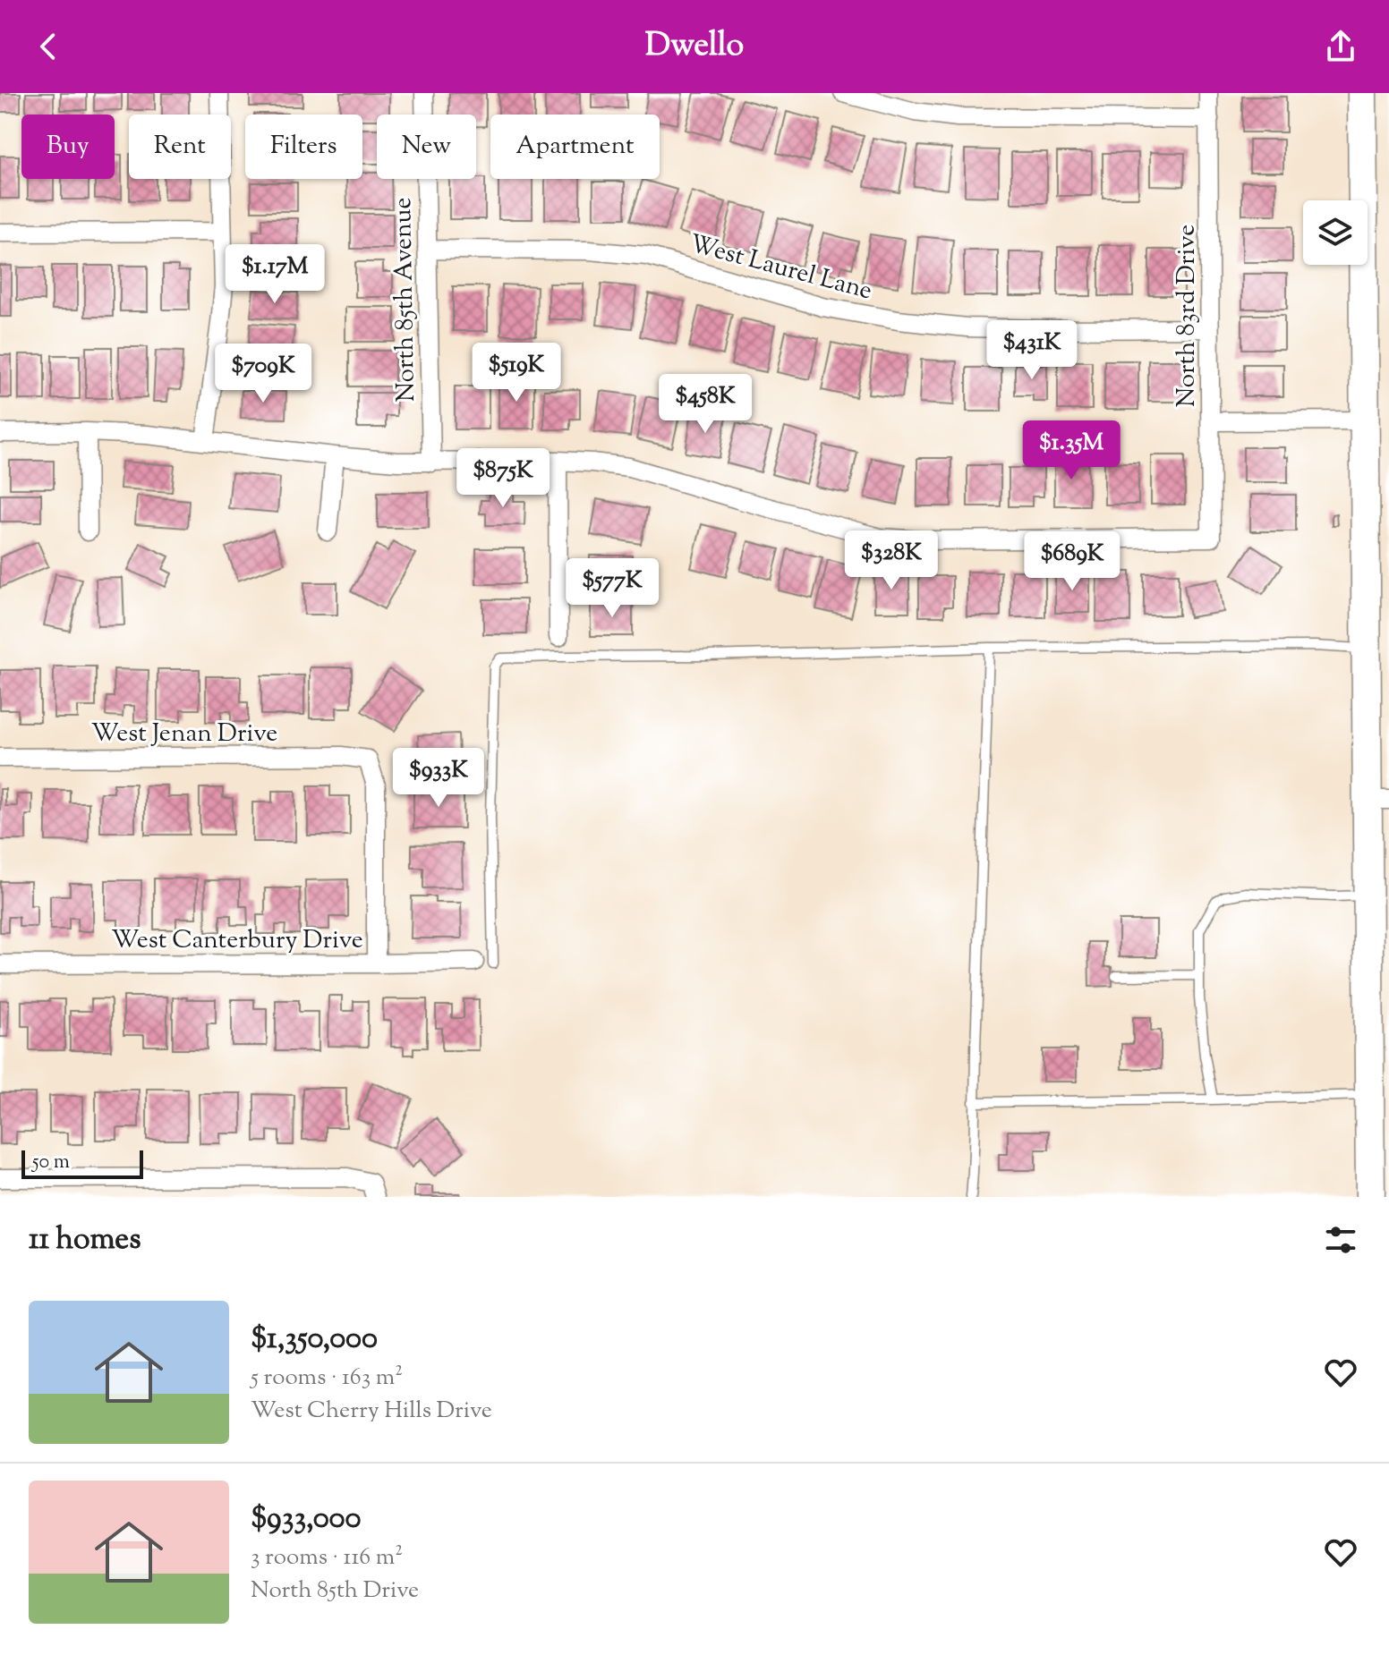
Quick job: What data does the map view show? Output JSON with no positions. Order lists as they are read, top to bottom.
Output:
{
  "streets": {
    "street": [
      "West Laurel Lane",
      "North 85th Avenue",
      "North 83rd Drive",
      "West Jenan Drive",
      "West Canterbury Drive"
    ]
  },
  "crossings": [
    ["West Laurel Lane", "North 85th Avenue"],
    ["West Laurel Lane", "North 83rd Drive"],
    ["West Jenan Drive", "West Canterbury Drive"]
  ],
  "scale_bar": "50 m",
  "page": {
    "header": "Dwello",
    "chip": [
      "Buy",
      "Rent",
      "Filters",
      "New",
      "Apartment"
    ],
    "price": [
      "$1.17M",
      "$431K",
      "$519K",
      "$709K",
      "$458K",
      "$1.35M",
      "$875K",
      "$328K",
      "$689K",
      "$577K",
      "$933K"
    ],
    "scale": "50 m",
    "heading": "11 homes",
    "list": [
      {
        "name": "$1,350,000",
        "note": "5 rooms · 163 m² · West Cherry Hills Drive"
      },
      {
        "name": "$933,000",
        "note": "3 rooms · 116 m² · North 85th Drive"
      }
    ]
  }
}
